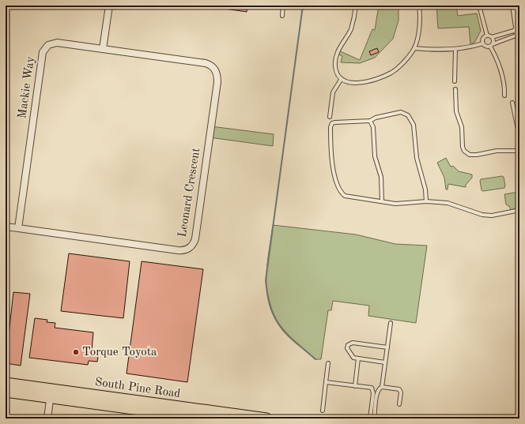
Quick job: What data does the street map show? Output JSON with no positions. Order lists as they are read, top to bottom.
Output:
{
  "streets": {
    "highway": ["South Pine Road"],
    "street": ["Mackie Way", "Leonard Crescent"]
  },
  "crossings": [
    ["Mackie Way", "Leonard Crescent"]
  ],
  "places": ["Torque Toyota"]
}
